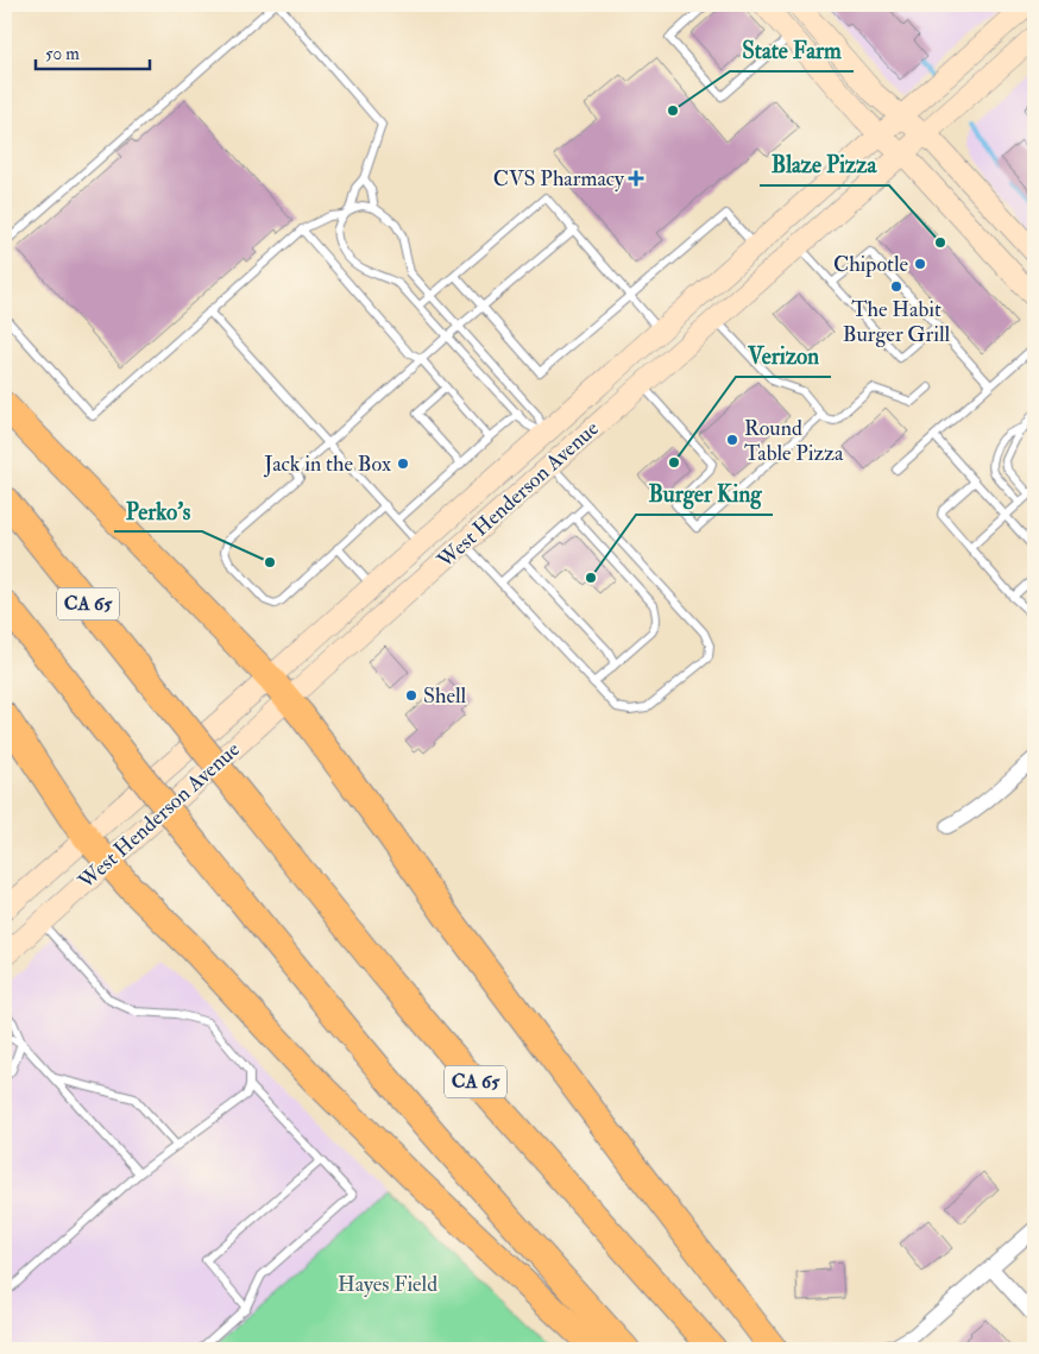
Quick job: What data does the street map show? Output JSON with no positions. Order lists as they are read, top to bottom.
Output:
{
  "streets": {
    "highway": ["CA 65"],
    "main road": ["West Henderson Avenue"]
  },
  "parks": ["Hayes Field"],
  "places": {
    "other": [
      "State Farm",
      "Blaze Pizza",
      "Chipotle",
      "The Habit Burger Grill",
      "Round Table Pizza",
      "Verizon",
      "Jack in the Box",
      "Perko's",
      "Burger King",
      "Shell"
    ],
    "health": ["CVS Pharmacy"]
  },
  "scale_bar": "50 m"
}
